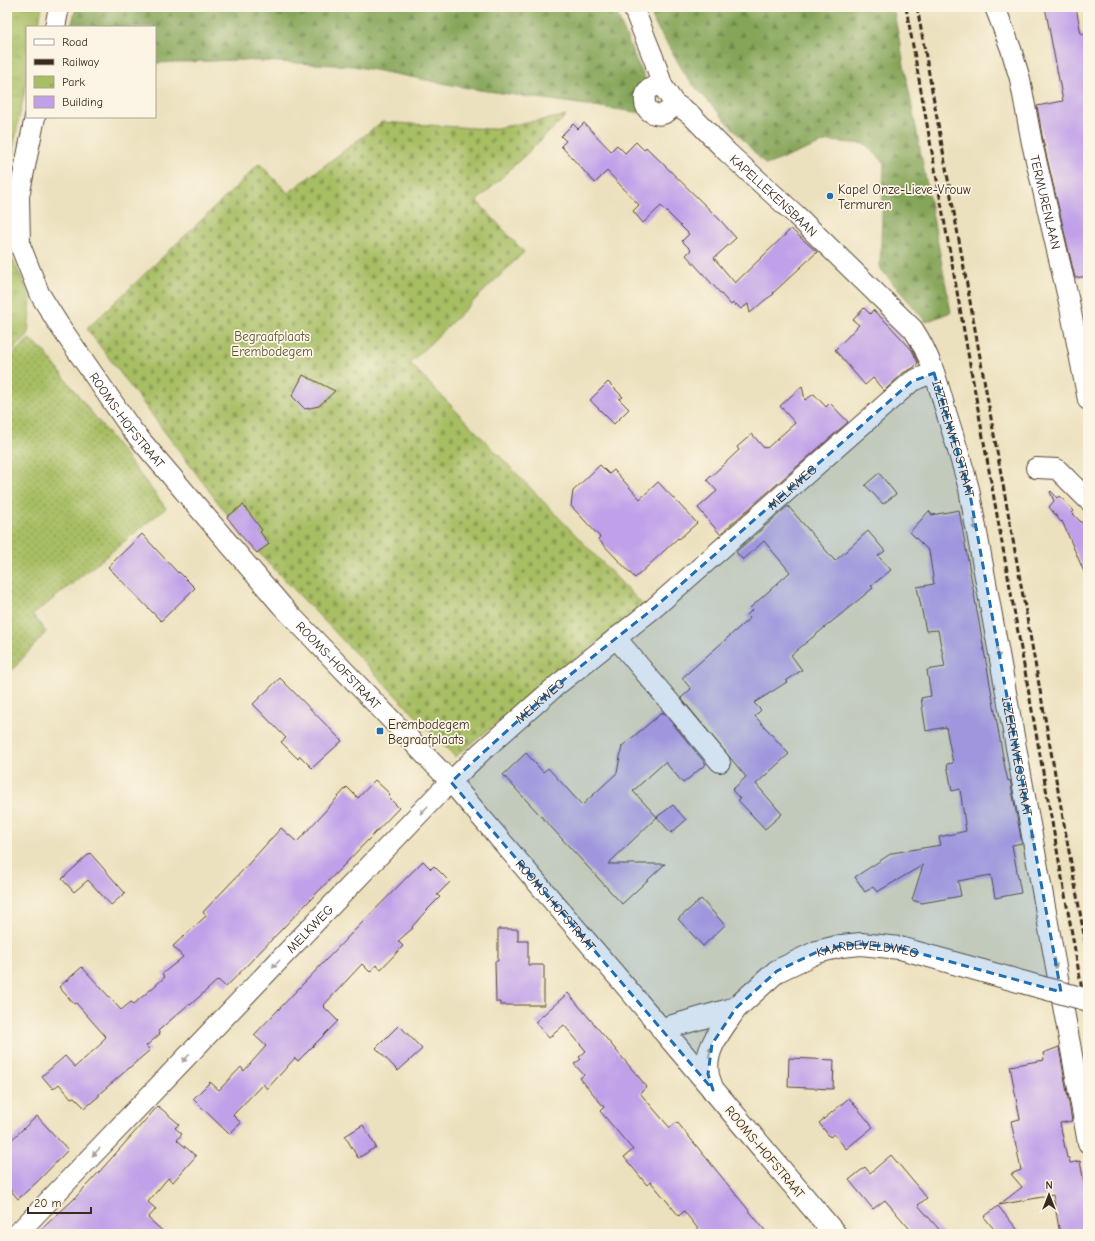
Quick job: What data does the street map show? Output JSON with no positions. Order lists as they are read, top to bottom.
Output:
{
  "streets": {
    "street": [
      "KAPELLEKENSBAAN",
      "TERMURENLAAN",
      "ROOMS-HOFSTRAAT",
      "IJZERENWEGSTRAAT",
      "MELKWEG",
      "KAARDEVELDWEG"
    ]
  },
  "crossings": [
    ["KAPELLEKENSBAAN", "IJZERENWEGSTRAAT"],
    ["KAPELLEKENSBAAN", "MELKWEG"],
    ["ROOMS-HOFSTRAAT", "MELKWEG"],
    ["ROOMS-HOFSTRAAT", "KAARDEVELDWEG"],
    ["IJZERENWEGSTRAAT", "MELKWEG"]
  ],
  "one_way": ["IJZERENWEGSTRAAT", "MELKWEG"],
  "parks": ["Begraafplaats Erembodegem"],
  "places": {
    "other": ["Kapel Onze-Lieve-Vrouw Termuren"],
    "transit": ["Erembodegem Begraafplaats"]
  },
  "legend": [
    "Road",
    "Railway",
    "Park",
    "Building"
  ],
  "scale_bar": "20 m",
  "north": "top"
}
